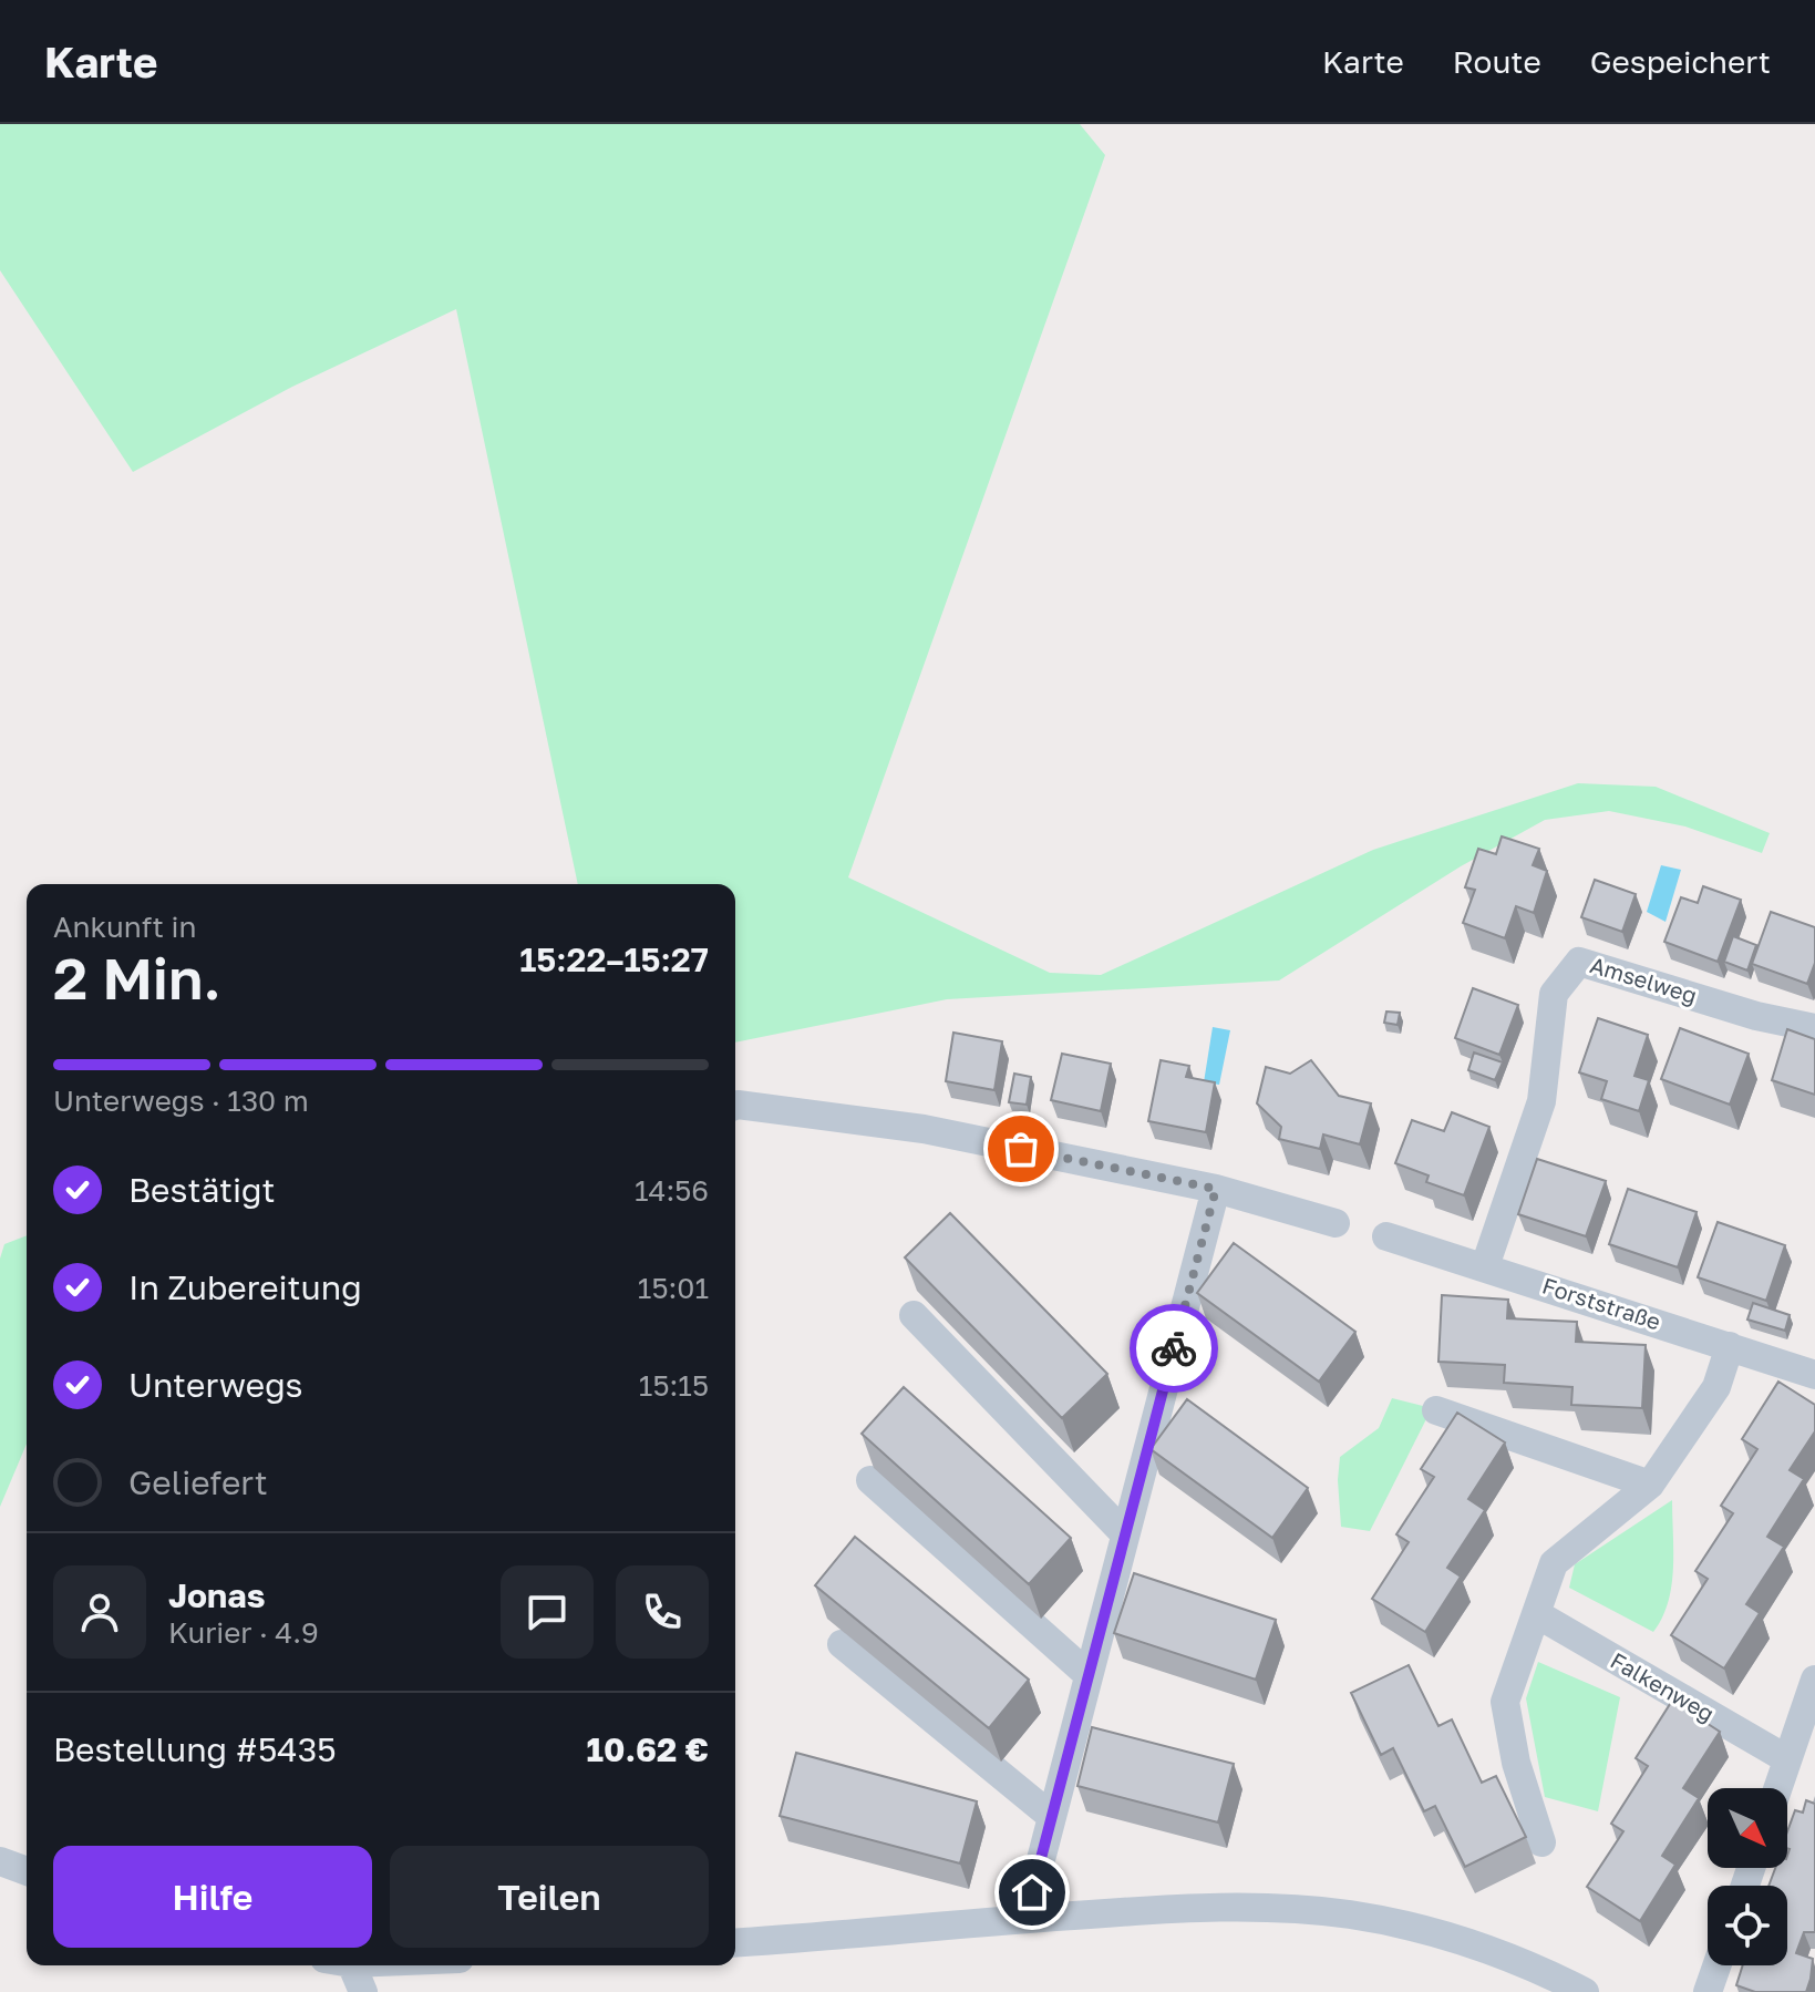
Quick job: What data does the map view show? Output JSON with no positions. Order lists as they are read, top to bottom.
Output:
{
  "streets": {
    "street": ["Amselweg", "Forststraße", "Falkenweg"]
  },
  "crossings": [
    ["Amselweg", "Forststraße"]
  ],
  "north": "bottom right",
  "page": {
    "header": "Karte",
    "nav": ["Karte", "Route", "Gespeichert"],
    "heading": ["2 Min.", "Ankunft in", "15:22–15:27"],
    "panel": [
      "Jonas",
      "Kurier · 4.9",
      "Bestellung #5435",
      "10.62 €"
    ],
    "bar": "Unterwegs · 130 m",
    "list": [
      ["Bestätigt", "14:56"],
      ["In Zubereitung", "15:01"],
      ["Unterwegs", "15:15"],
      "Geliefert"
    ],
    "buttons": ["Hilfe", "Teilen"]
  }
}
